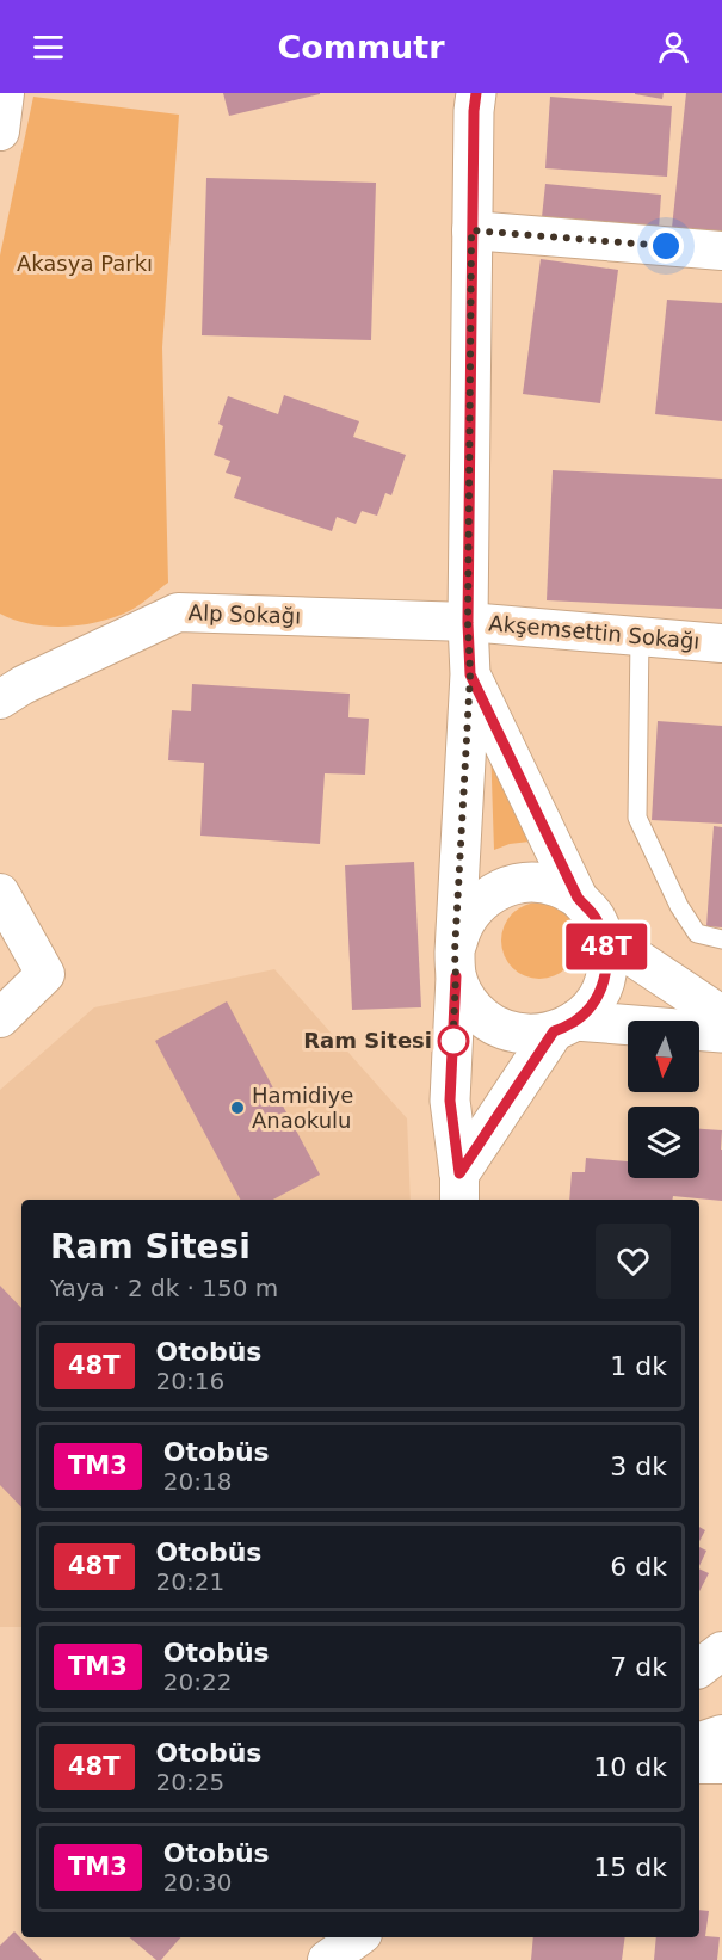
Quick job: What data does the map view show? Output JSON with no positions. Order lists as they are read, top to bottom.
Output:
{
  "streets": {
    "street": ["Alp Sokağı", "Akşemsettin Sokağı"]
  },
  "crossings": [
    ["Alp Sokağı", "Akşemsettin Sokağı"]
  ],
  "parks": ["Akasya Parkı"],
  "places": ["Ram Sitesi", "Hamidiye Anaokulu"],
  "lines": ["bus line 48T"],
  "north": "bottom",
  "page": {
    "header": "Commutr",
    "on_map": "48T",
    "heading": ["Ram Sitesi", "Yaya · 2 dk · 150 m"],
    "list": [
      {
        "mark": "48T",
        "name": "Otobüs",
        "note": "20:16",
        "value": "1 dk"
      },
      {
        "mark": "TM3",
        "name": "Otobüs",
        "note": "20:18",
        "value": "3 dk"
      },
      {
        "mark": "48T",
        "name": "Otobüs",
        "note": "20:21",
        "value": "6 dk"
      },
      {
        "mark": "TM3",
        "name": "Otobüs",
        "note": "20:22",
        "value": "7 dk"
      },
      {
        "mark": "48T",
        "name": "Otobüs",
        "note": "20:25",
        "value": "10 dk"
      },
      {
        "mark": "TM3",
        "name": "Otobüs",
        "note": "20:30",
        "value": "15 dk"
      }
    ]
  }
}
